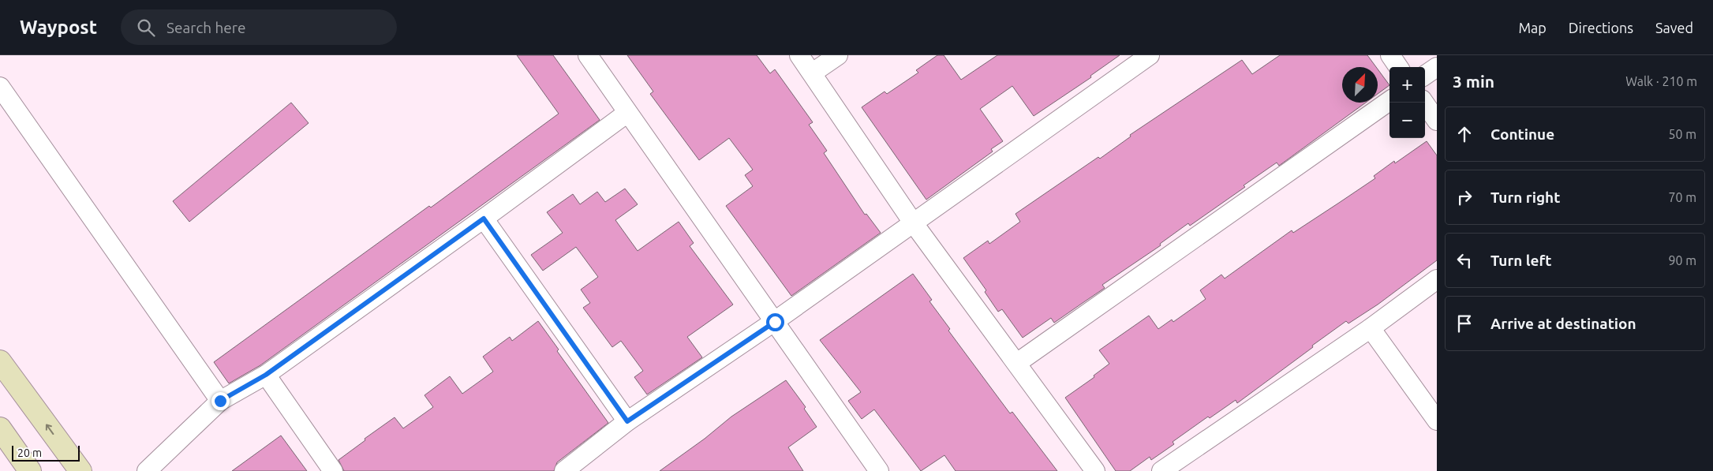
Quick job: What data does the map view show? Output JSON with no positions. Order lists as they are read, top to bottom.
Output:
{
  "scale_bar": "20 m",
  "north": "top right",
  "page": {
    "header": "Waypost",
    "search": "Search here",
    "nav": ["Map", "Directions", "Saved"],
    "heading": ["3 min", "Walk · 210 m"],
    "map_buttons": ["+", "−"],
    "list": [
      ["Continue", "50 m"],
      ["Turn right", "70 m"],
      ["Turn left", "90 m"],
      "Arrive at destination"
    ],
    "scale": "20 m"
  }
}
